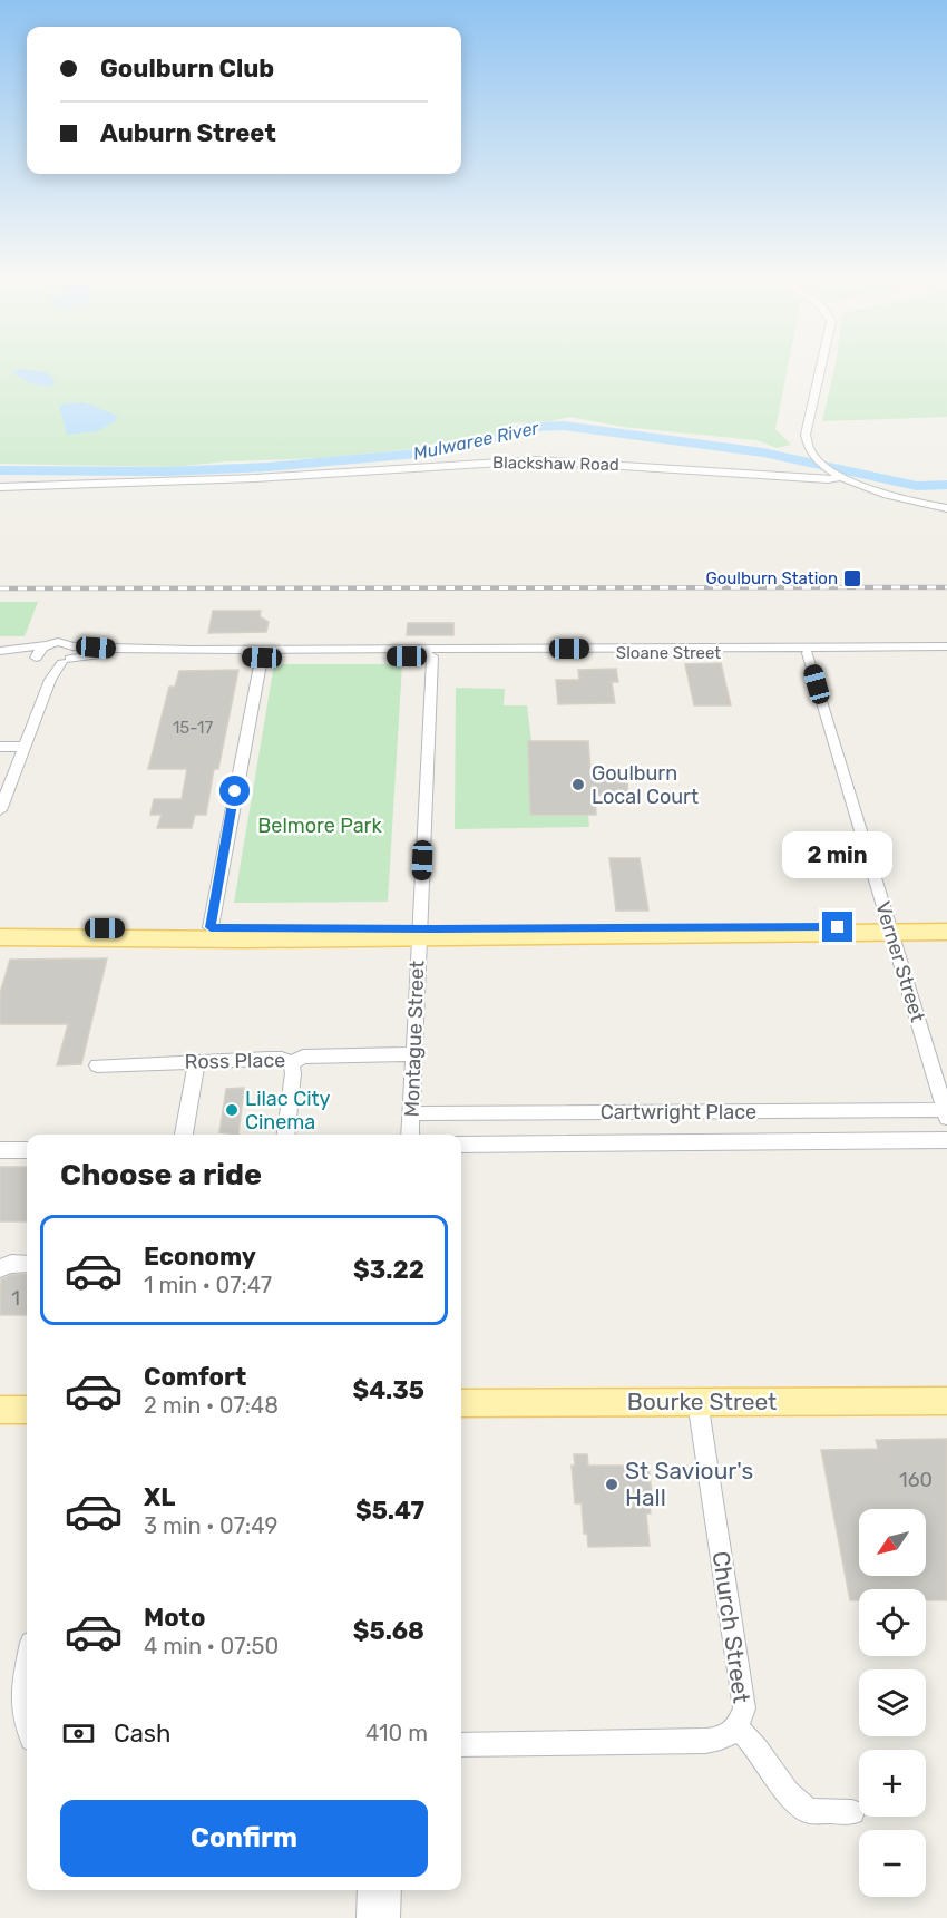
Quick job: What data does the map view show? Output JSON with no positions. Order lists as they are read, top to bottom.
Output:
{
  "streets": {
    "main road": ["Bourke Street"],
    "street": [
      "Blackshaw Road",
      "Sloane Street",
      "Verner Street",
      "Montague Street",
      "Ross Place",
      "Cartwright Place",
      "Church Street"
    ]
  },
  "crossings": [
    ["Sloane Street", "Verner Street"],
    ["Sloane Street", "Montague Street"],
    ["Verner Street", "Cartwright Place"],
    ["Montague Street", "Ross Place"],
    ["Montague Street", "Cartwright Place"],
    ["Bourke Street", "Church Street"]
  ],
  "water": ["Mulwaree River"],
  "parks": ["Belmore Park"],
  "places": {
    "transit": ["Goulburn Station"],
    "other": ["Goulburn Local Court", "Lilac City Cinema", "St Saviour's Hall"]
  },
  "house_numbers": ["15-17", "1", "160"],
  "north": "bottom left",
  "page": {
    "banner": ["Goulburn Club", "Auburn Street"],
    "bubble": "2 min",
    "heading": "Choose a ride",
    "list": [
      {
        "name": "Economy",
        "note": "1 min · 07:47",
        "value": "$3.22"
      },
      {
        "name": "Comfort",
        "note": "2 min · 07:48",
        "value": "$4.35"
      },
      {
        "name": "XL",
        "note": "3 min · 07:49",
        "value": "$5.47"
      },
      {
        "name": "Moto",
        "note": "4 min · 07:50",
        "value": "$5.68"
      }
    ],
    "map_buttons": ["+", "−"],
    "pay": ["Cash", "410 m"],
    "buttons": "Confirm"
  }
}
